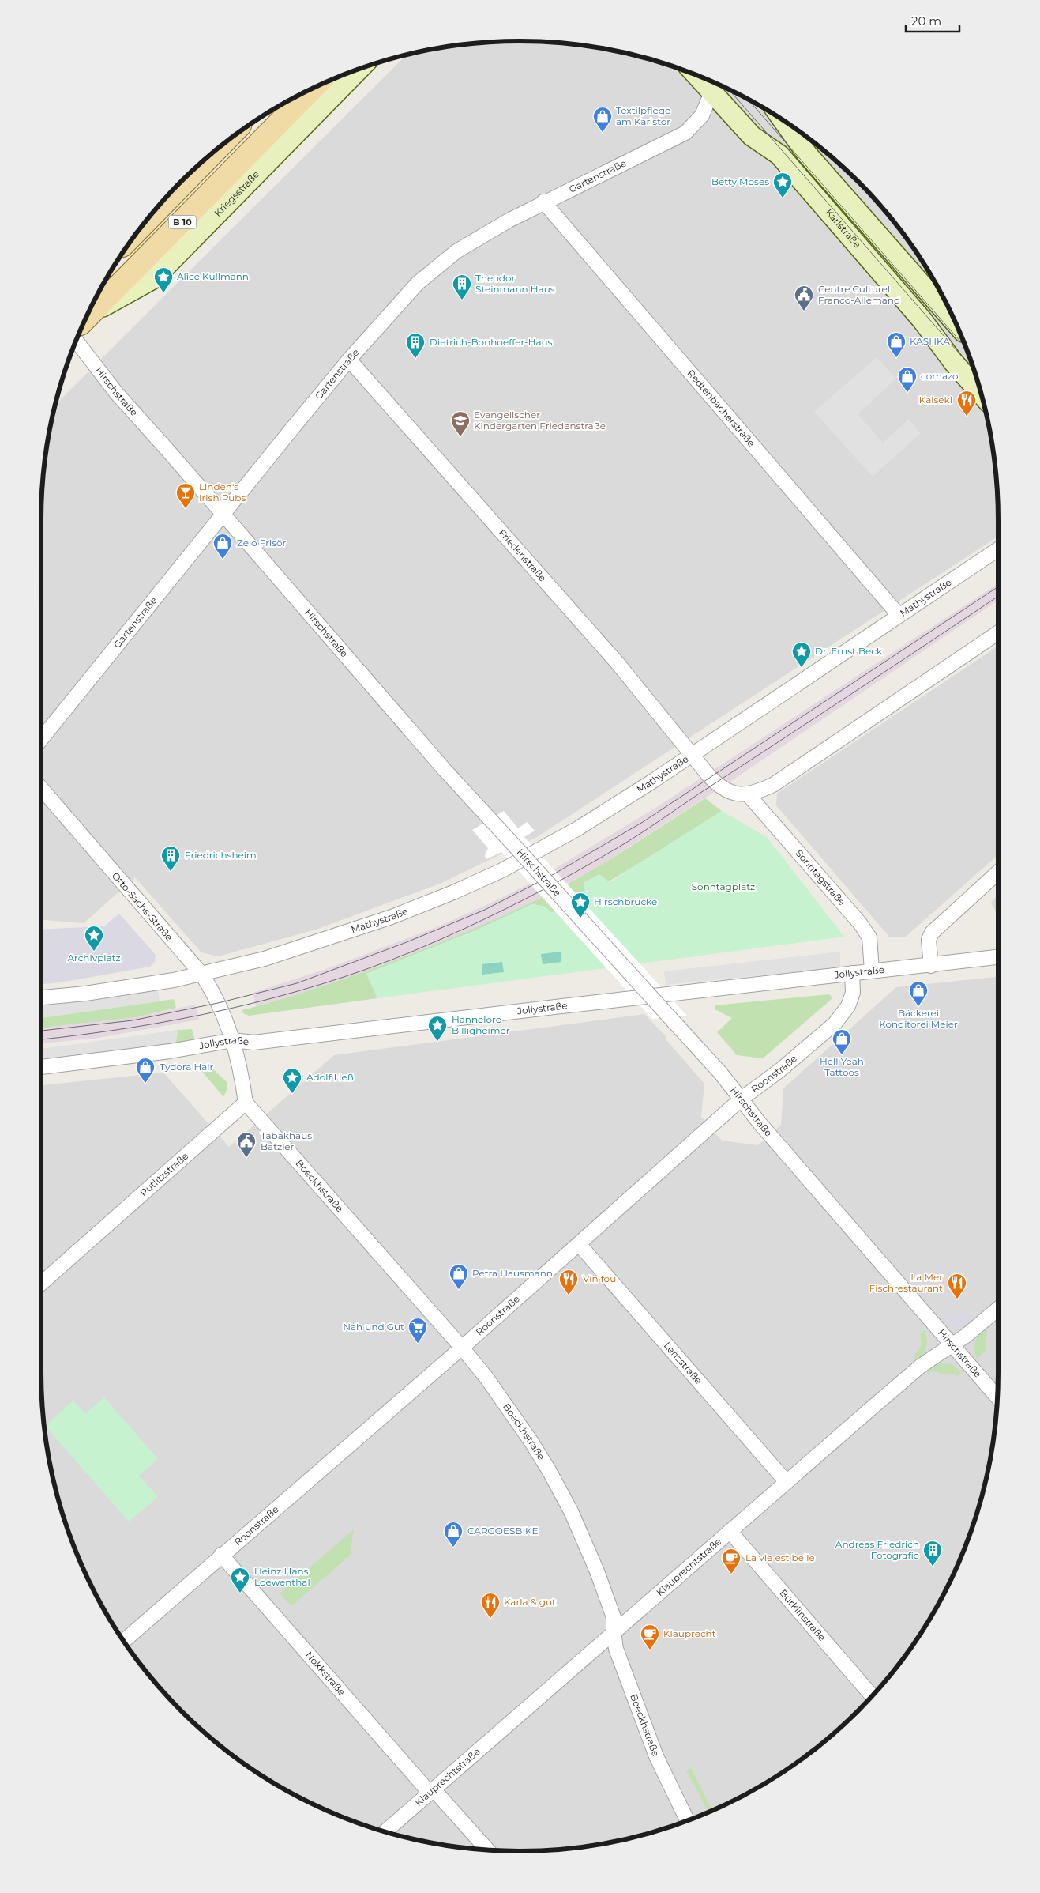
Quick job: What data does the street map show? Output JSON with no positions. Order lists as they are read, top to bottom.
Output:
{
  "streets": {
    "main road": ["Kriegsstraße", "B 10", "Karlstraße"],
    "street": [
      "Gartenstraße",
      "Hirschstraße",
      "Redtenbacherstraße",
      "Friedenstraße",
      "Mathystraße",
      "Sonntagstraße",
      "Otto-Sachs-Straße",
      "Jollystraße",
      "Roonstraße",
      "Putlitzstraße",
      "Boeckhstraße",
      "Lenzstraße",
      "Klauprechtstraße",
      "Bürklinstraße",
      "Nokkstraße"
    ]
  },
  "crossings": [
    ["Gartenstraße", "Karlstraße"],
    ["Gartenstraße", "Hirschstraße"],
    ["Gartenstraße", "Redtenbacherstraße"],
    ["Gartenstraße", "Friedenstraße"],
    ["Kriegsstraße", "B 10"],
    ["Hirschstraße", "Roonstraße"],
    ["Hirschstraße", "Klauprechtstraße"],
    ["Redtenbacherstraße", "Mathystraße"],
    ["Friedenstraße", "Mathystraße"],
    ["Mathystraße", "Sonntagstraße"],
    ["Mathystraße", "Otto-Sachs-Straße"],
    ["Sonntagstraße", "Jollystraße"],
    ["Otto-Sachs-Straße", "Jollystraße"],
    ["Jollystraße", "Roonstraße"],
    ["Roonstraße", "Boeckhstraße"],
    ["Roonstraße", "Lenzstraße"],
    ["Roonstraße", "Nokkstraße"],
    ["Putlitzstraße", "Boeckhstraße"],
    ["Boeckhstraße", "Klauprechtstraße"],
    ["Lenzstraße", "Klauprechtstraße"],
    ["Klauprechtstraße", "Bürklinstraße"],
    ["Klauprechtstraße", "Nokkstraße"]
  ],
  "parks": ["Sonntagplatz"],
  "places": {
    "shop": [
      "Textilpflege am Karlstor",
      "KASHKA",
      "comazo",
      "Zelo Frisör",
      "Bäckerei Konditorei Meier",
      "Hell Yeah Tattoos",
      "Tydora Hair",
      "Petra Hausmann",
      "CARGOESBIKE"
    ],
    "place": [
      "Betty Moses",
      "Alice Kullmann",
      "Dr. Ernst Beck",
      "Hirschbrücke",
      "Archivplatz",
      "Hannelore Billigheimer",
      "Adolf Heß",
      "Heinz Hans Loewenthal"
    ],
    "building": [
      "Theodor Steinmann Haus",
      "Dietrich-Bonhoeffer-Haus",
      "Friedrichsheim",
      "Andreas Friedrich Fotografie"
    ],
    "public building": ["Centre Culturel Franco-Allemand", "Tabakhaus Batzler"],
    "restaurant": [
      "Kaiseki",
      "Vin fou",
      "La Mer Fischrestaurant",
      "Karla & gut"
    ],
    "school or university": ["Evangelischer Kindergarten Friedenstraße"],
    "bar": ["Linden's Irish Pubs"],
    "supermarket": ["Nah und Gut"],
    "cafe": ["La vie est belle", "Klauprecht"]
  },
  "scale_bar": "20 m"
}
